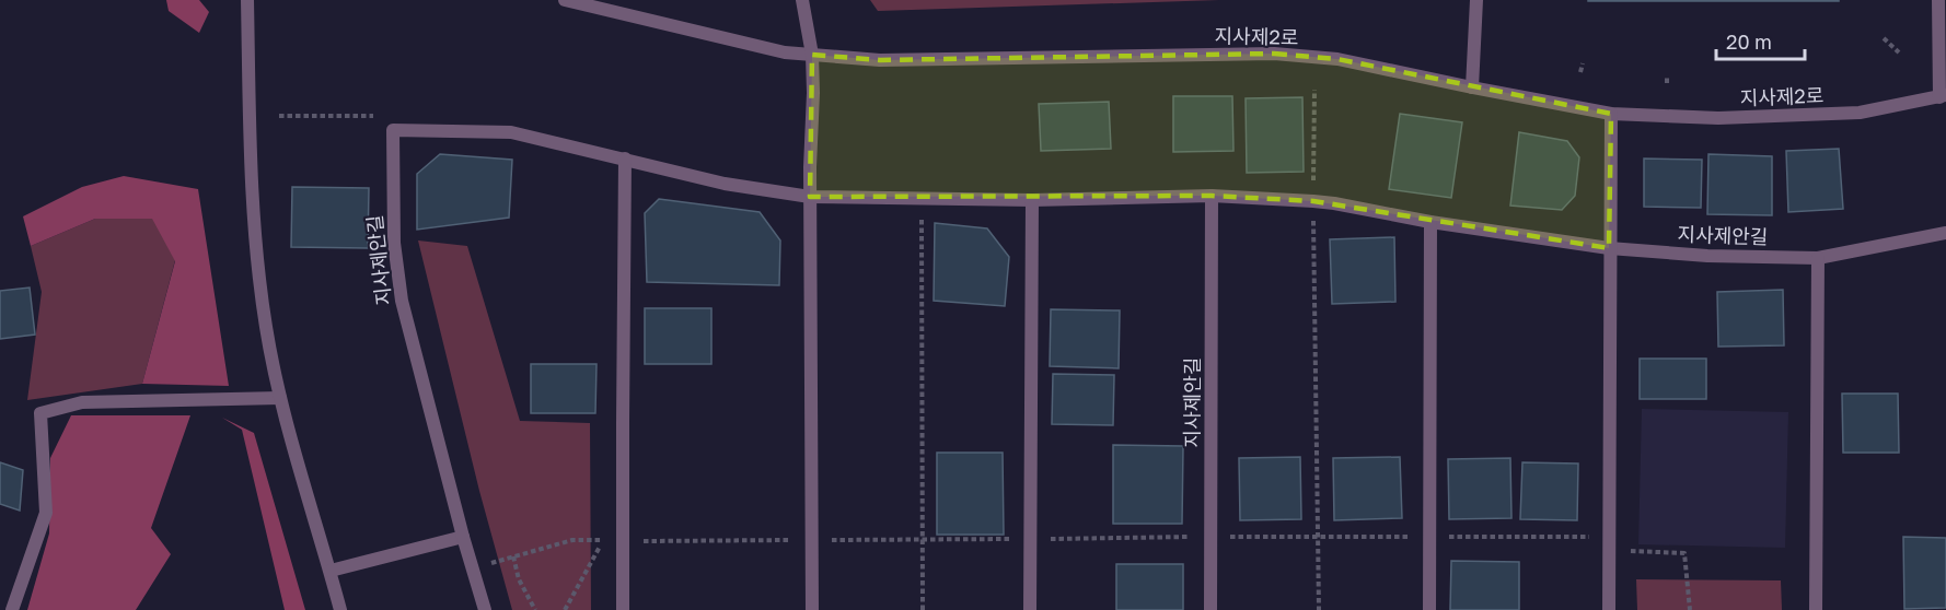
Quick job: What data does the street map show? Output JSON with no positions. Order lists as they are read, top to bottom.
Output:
{
  "streets": {
    "street": ["지사제2로", "지사제안길"]
  },
  "scale_bar": "20 m"
}
